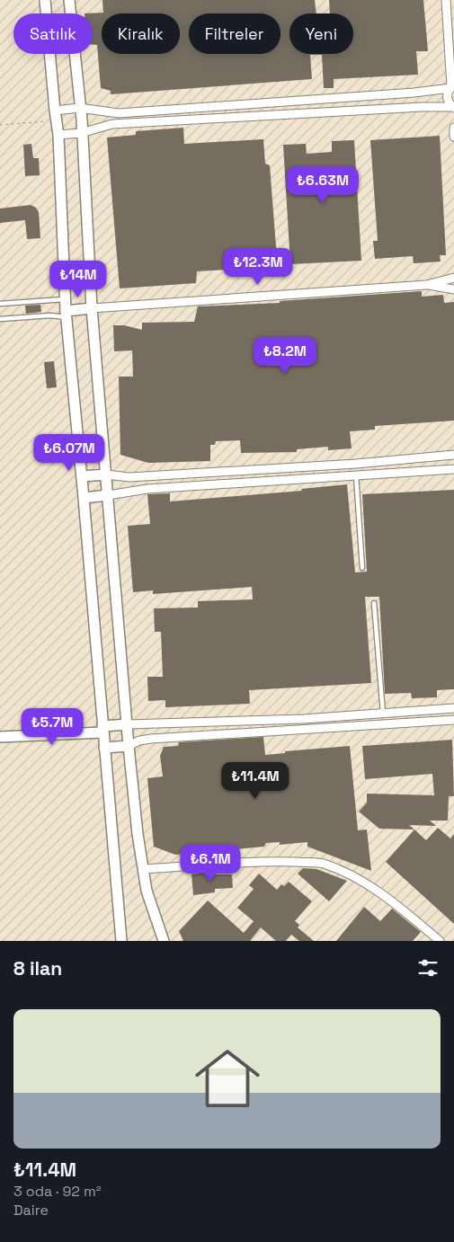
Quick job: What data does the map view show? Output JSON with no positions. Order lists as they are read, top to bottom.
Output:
{
  "page": {
    "chip": [
      "Satılık",
      "Kiralık",
      "Filtreler",
      "Yeni"
    ],
    "price": [
      "₺6.63M",
      "₺12.3M",
      "₺14M",
      "₺8.2M",
      "₺6.07M",
      "₺5.7M",
      "₺11.4M",
      "₺6.1M"
    ],
    "heading": "8 ilan",
    "list": [
      {
        "name": "₺11.4M",
        "note": "3 oda · 92 m² · Daire"
      }
    ]
  }
}
